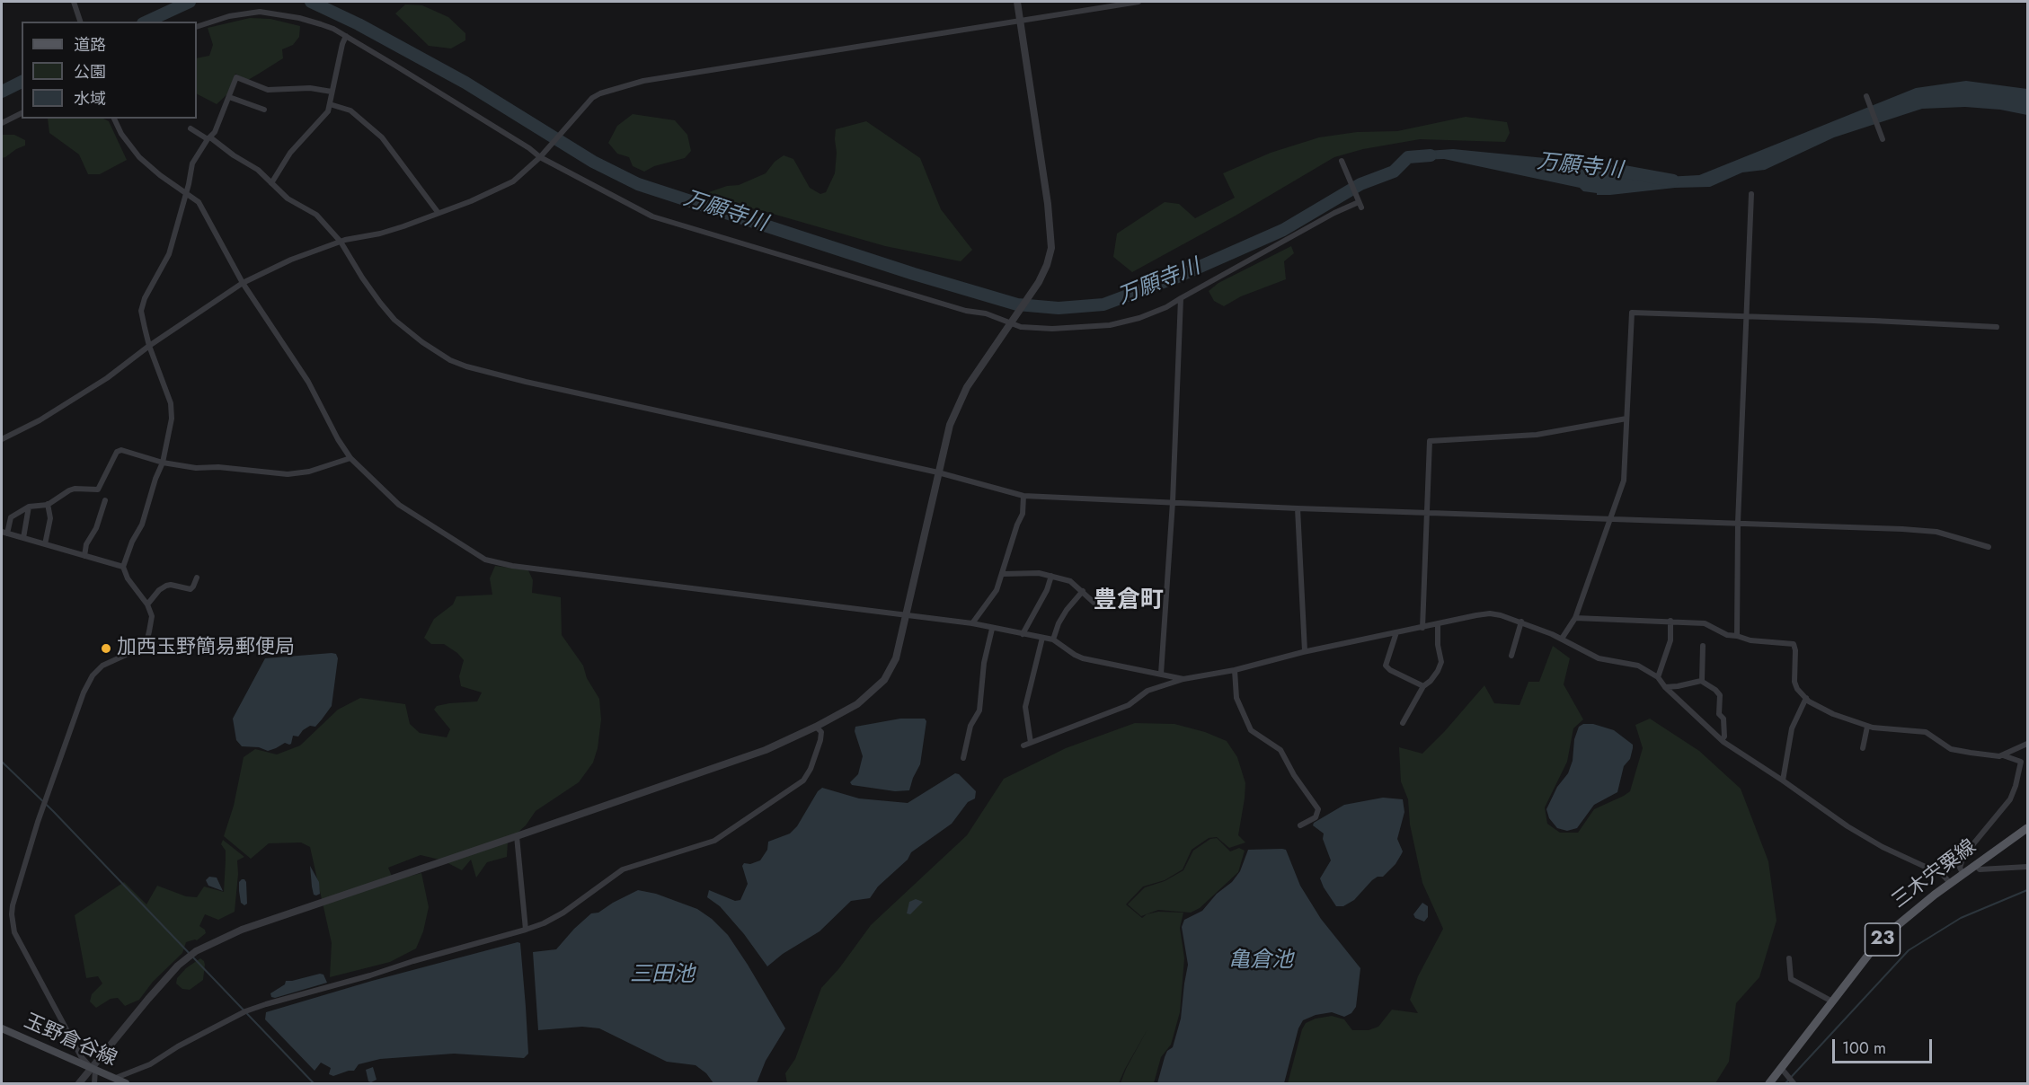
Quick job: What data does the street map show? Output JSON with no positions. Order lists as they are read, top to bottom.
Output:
{
  "streets": {
    "main road": ["三木宍粟線", "23", "玉野倉谷線"]
  },
  "districts": ["豊倉町"],
  "water": ["万願寺川", "亀倉池", "三田池"],
  "places": ["加西玉野簡易郵便局"],
  "legend": ["道路", "公園", "水域"],
  "scale_bar": "100 m"
}
